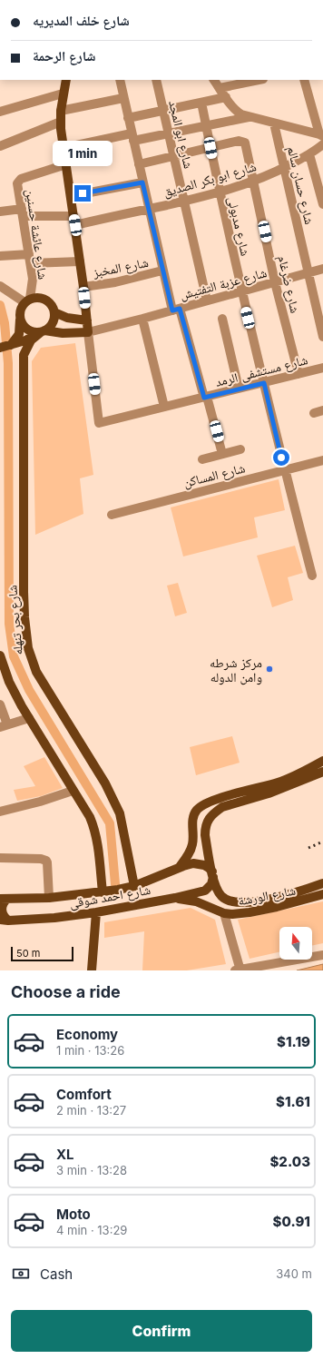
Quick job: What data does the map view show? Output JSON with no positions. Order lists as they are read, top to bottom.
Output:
{
  "streets": {
    "main road": ["شارع بحر تنهله", "شارع الورشة", "شارع احمد شوقى"],
    "street": [
      "شارع ابو المجد",
      "شارع ابو بكر الصديق",
      "شارع حسان سالم",
      "شارع مدبولى",
      "شارع عائشة حسنين",
      "شارع المخبز",
      "شارع عزبة التفتيش",
      "شارع ضرغام",
      "شارع مستشفى الرمد",
      "شارع المساكن"
    ]
  },
  "crossings": [
    ["شارع ابو المجد", "شارع ابو بكر الصديق"],
    ["شارع ابو المجد", "شارع عزبة التفتيش"],
    ["شارع ابو بكر الصديق", "شارع حسان سالم"],
    ["شارع ابو بكر الصديق", "شارع مدبولى"],
    ["شارع ابو بكر الصديق", "شارع عائشة حسنين"],
    ["شارع ابو بكر الصديق", "شارع ضرغام"],
    ["شارع حسان سالم", "شارع عزبة التفتيش"],
    ["شارع مدبولى", "شارع عزبة التفتيش"],
    ["شارع مدبولى", "شارع ضرغام"],
    ["شارع مدبولى", "شارع مستشفى الرمد"],
    ["شارع مدبولى", "شارع المساكن"],
    ["شارع عائشة حسنين", "شارع بحر تنهله"],
    ["شارع عزبة التفتيش", "شارع ضرغام"],
    ["شارع عزبة التفتيش", "شارع مستشفى الرمد"],
    ["شارع ضرغام", "شارع مستشفى الرمد"],
    ["شارع بحر تنهله", "شارع احمد شوقى"],
    ["شارع الورشة", "شارع احمد شوقى"]
  ],
  "places": ["مركز شرطه وامن الدوله"],
  "scale_bar": "50 m",
  "north": "top",
  "page": {
    "banner": ["شارع خلف المديريه", "شارع الرحمة"],
    "bubble": "1 min",
    "scale": "50 m",
    "heading": "Choose a ride",
    "list": [
      {
        "name": "Economy",
        "note": "1 min · 13:26",
        "value": "$1.19"
      },
      {
        "name": "Comfort",
        "note": "2 min · 13:27",
        "value": "$1.61"
      },
      {
        "name": "XL",
        "note": "3 min · 13:28",
        "value": "$2.03"
      },
      {
        "name": "Moto",
        "note": "4 min · 13:29",
        "value": "$0.91"
      }
    ],
    "pay": ["Cash", "340 m"],
    "buttons": "Confirm"
  }
}
